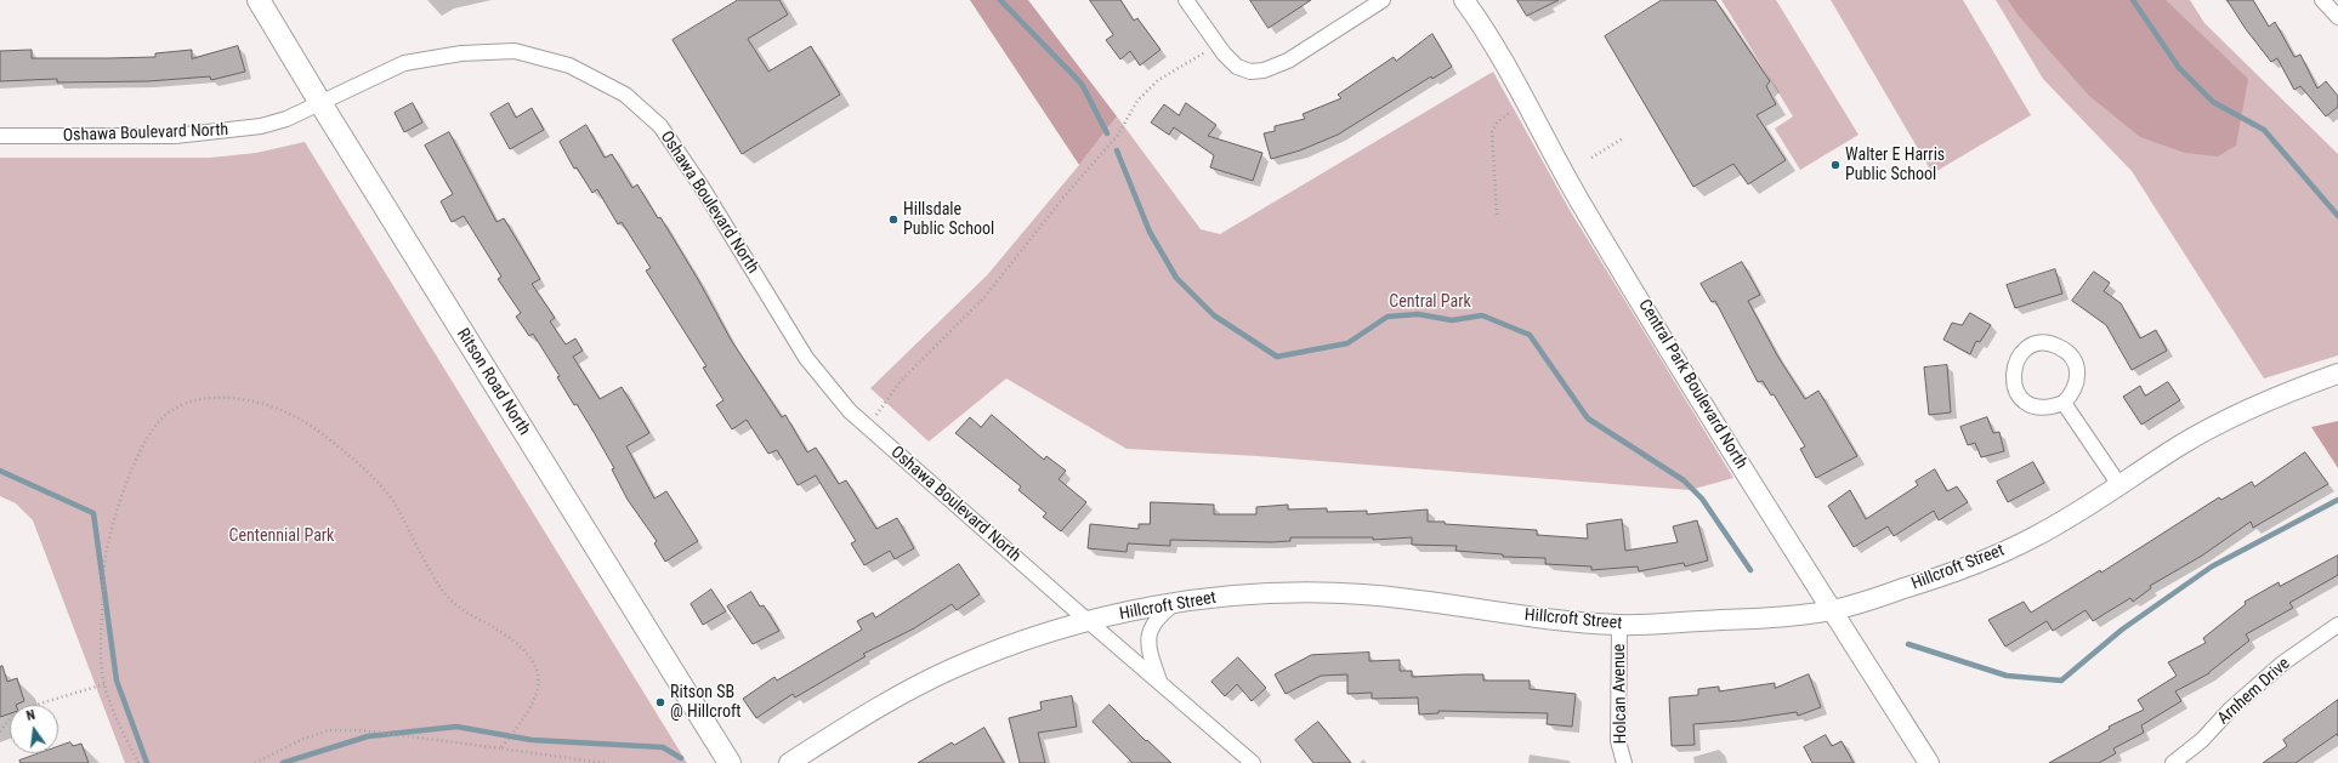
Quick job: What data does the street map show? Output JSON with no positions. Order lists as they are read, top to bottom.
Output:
{
  "streets": {
    "main road": ["Ritson Road North"],
    "street": [
      "Oshawa Boulevard North",
      "Central Park Boulevard North",
      "Hillcroft Street",
      "Arnhem Drive",
      "Holcan Avenue"
    ]
  },
  "crossings": [
    ["Oshawa Boulevard North", "Ritson Road North"],
    ["Oshawa Boulevard North", "Hillcroft Street"],
    ["Central Park Boulevard North", "Hillcroft Street"],
    ["Hillcroft Street", "Holcan Avenue"]
  ],
  "parks": ["Central Park", "Centennial Park"],
  "places": ["Walter E Harris Public School", "Hillsdale Public School", "Ritson SB @ Hillcroft"],
  "north": "top"
}
